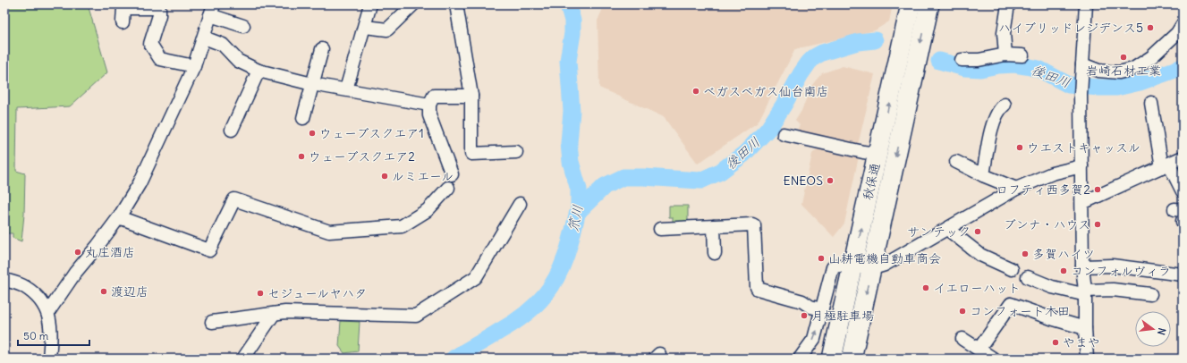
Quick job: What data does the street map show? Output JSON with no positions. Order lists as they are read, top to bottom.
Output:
{
  "streets": {
    "highway": ["秋保通"]
  },
  "water": ["後田川", "笊川"],
  "places": [
    "ハイブリッドレジデンス5",
    "岩崎石材工業",
    "ベガスベガス仙台南店",
    "ウェーブスクエア1",
    "ウエストキャッスル",
    "ウェーブスクエア2",
    "ルミエール",
    "ENEOS",
    "ロフティ西多賀2",
    "ブンナ・ハウス",
    "サンテック",
    "丸庄酒店",
    "多賀ハイツ",
    "山耕電機自動車商会",
    "コンフォルヴィラ",
    "イエローハット",
    "渡辺店",
    "セジュールヤハタ",
    "コンフォート木田",
    "月極駐車場",
    "やまや"
  ],
  "scale_bar": "50 m",
  "north": "right"
}
